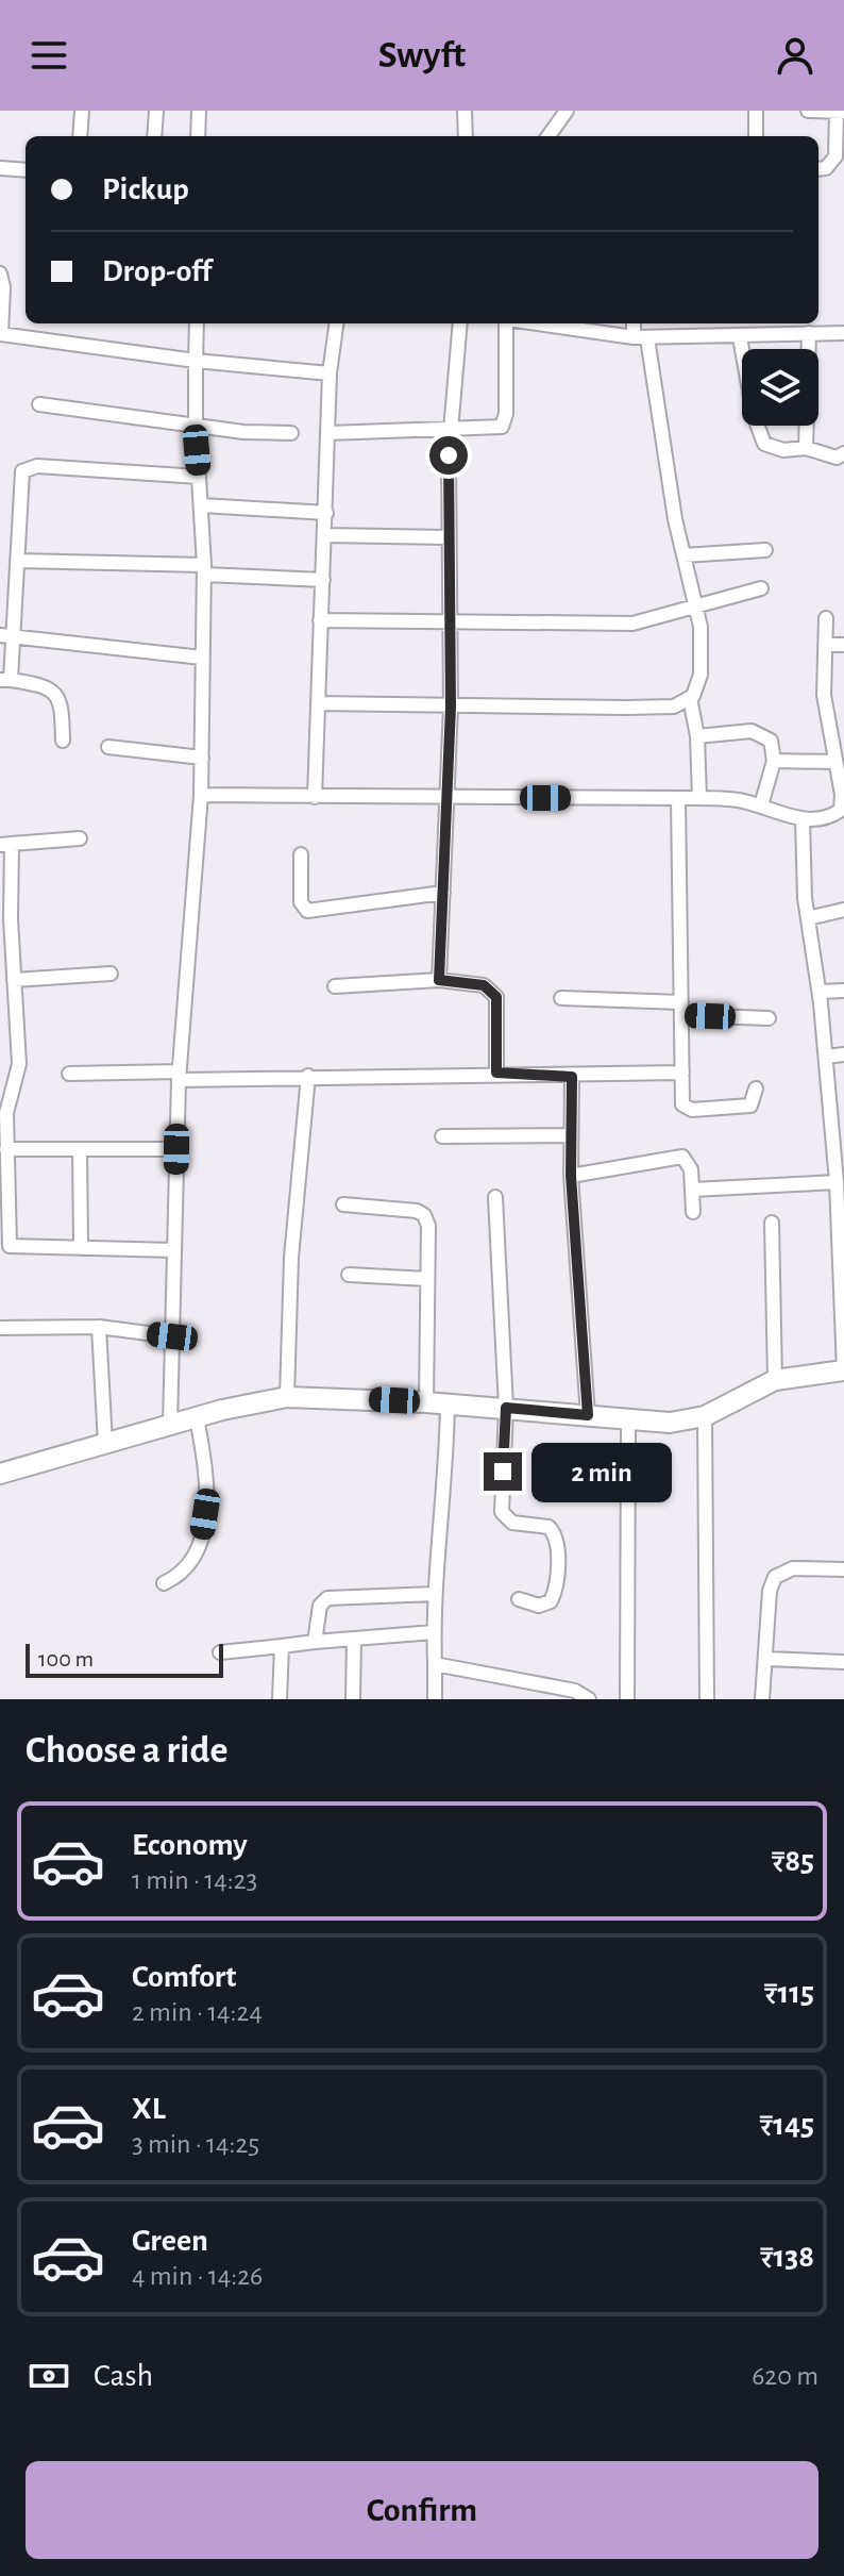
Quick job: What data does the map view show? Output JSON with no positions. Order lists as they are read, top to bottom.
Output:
{
  "scale_bar": "100 m",
  "page": {
    "header": "Swyft",
    "banner": ["Pickup", "Drop-off"],
    "bubble": "2 min",
    "scale": "100 m",
    "heading": "Choose a ride",
    "list": [
      {
        "name": "Economy",
        "note": "1 min · 14:23",
        "value": "₹85"
      },
      {
        "name": "Comfort",
        "note": "2 min · 14:24",
        "value": "₹115"
      },
      {
        "name": "XL",
        "note": "3 min · 14:25",
        "value": "₹145"
      },
      {
        "name": "Green",
        "note": "4 min · 14:26",
        "value": "₹138"
      }
    ],
    "pay": ["Cash", "620 m"],
    "buttons": "Confirm"
  }
}
